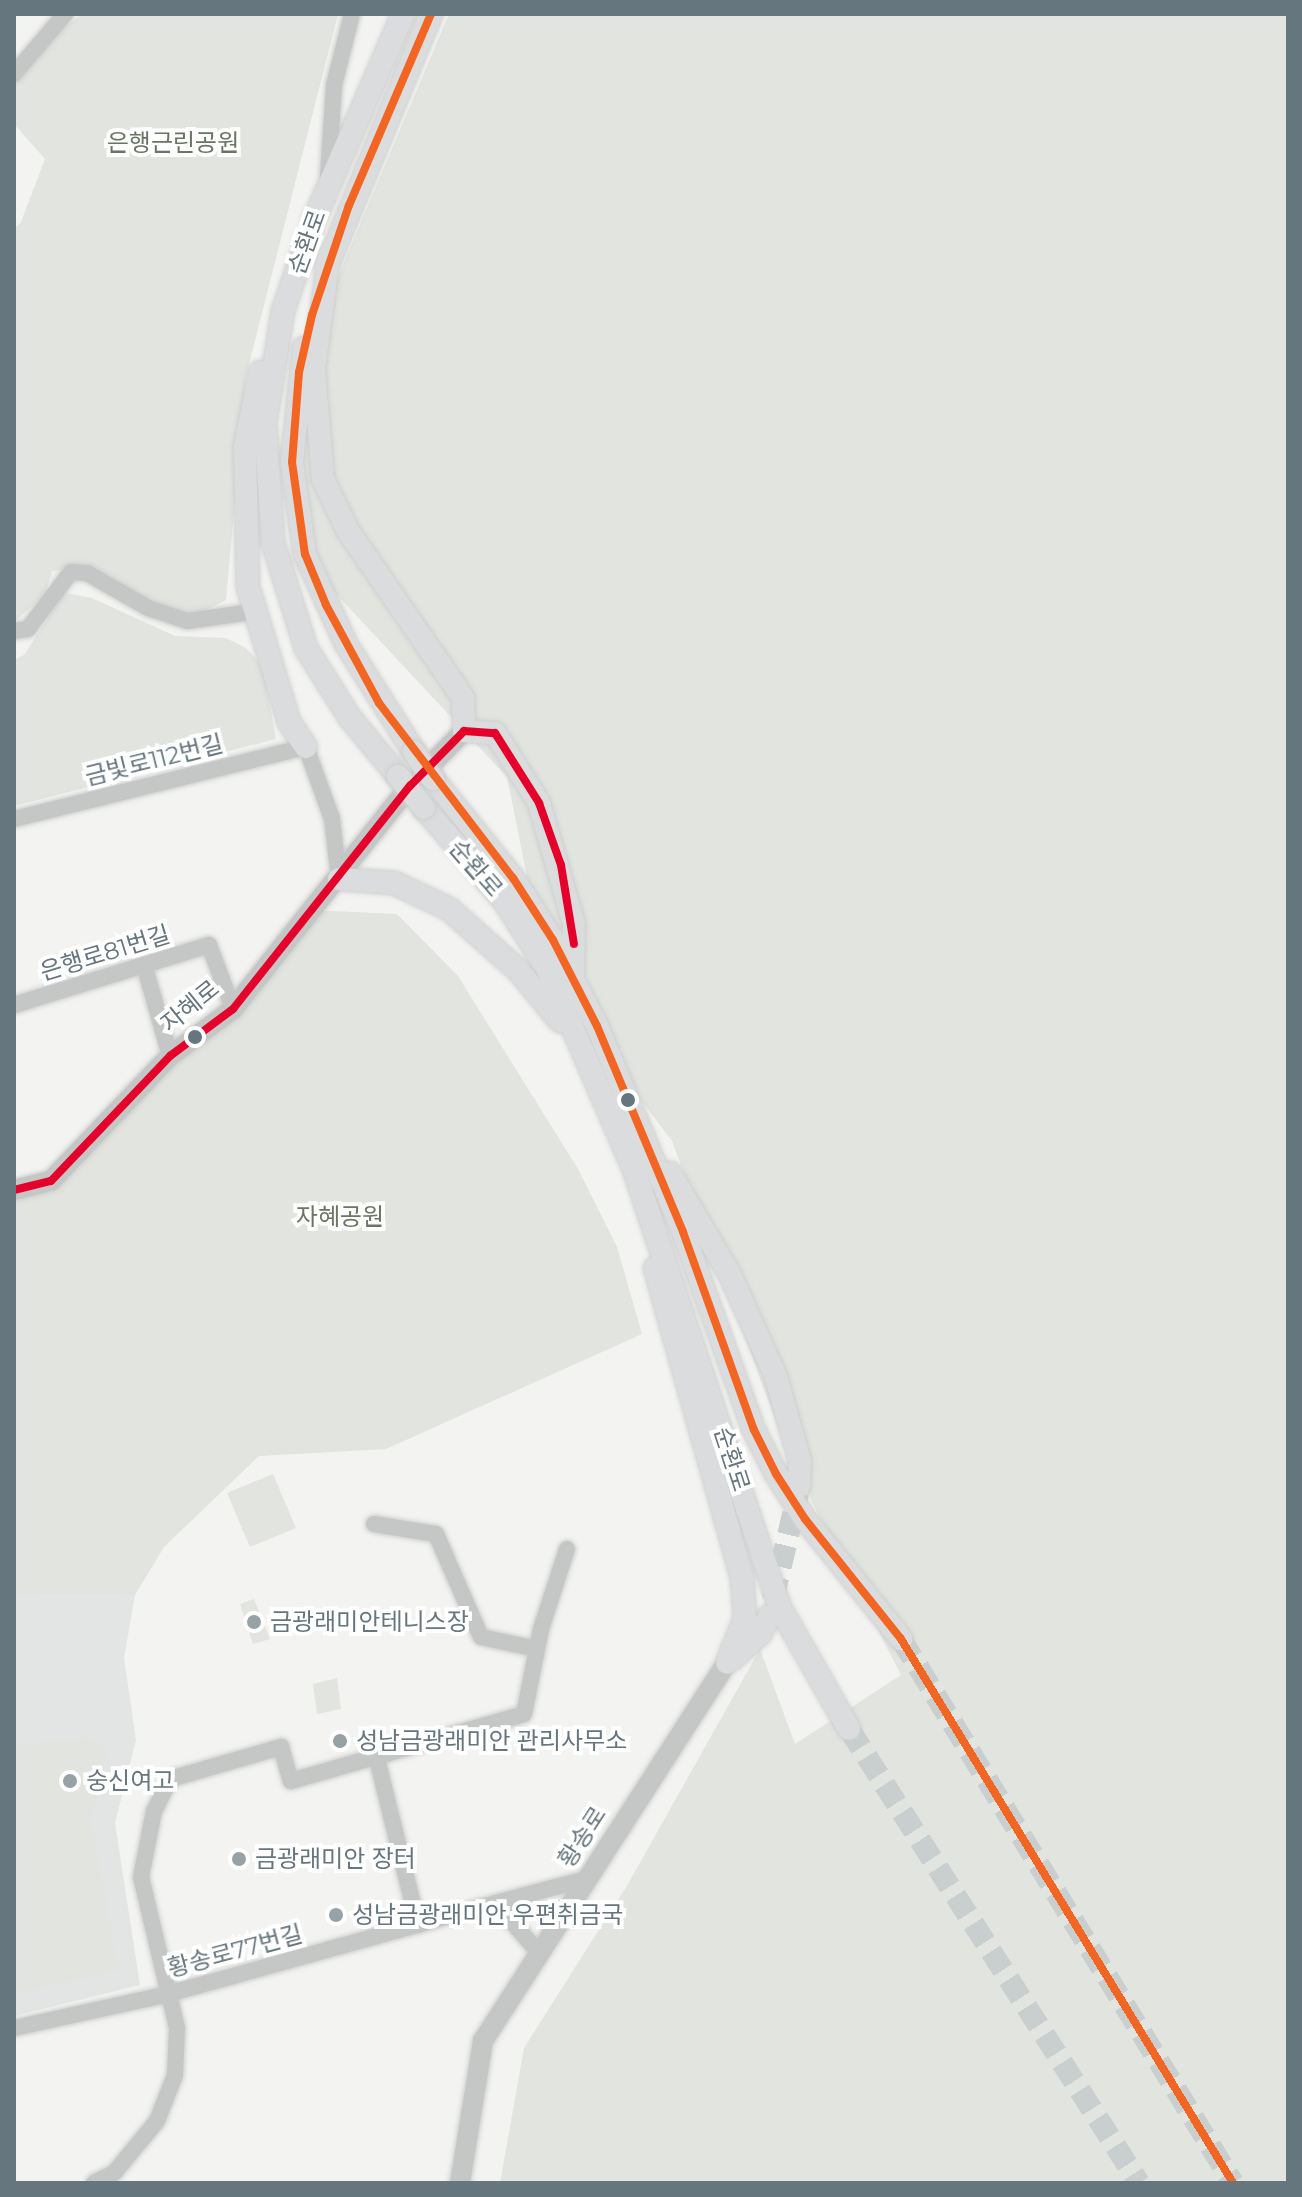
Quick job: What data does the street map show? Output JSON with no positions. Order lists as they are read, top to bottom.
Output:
{
  "streets": {
    "main road": ["순환로"],
    "street": [
      "금빛로112번길",
      "은행로81번길",
      "자혜로",
      "황송로",
      "황송로77번길"
    ]
  },
  "crossings": [
    ["은행로81번길", "자혜로"],
    ["황송로", "황송로77번길"]
  ],
  "parks": ["은행근린공원", "자혜공원"],
  "places": [
    "금광래미안테니스장",
    "성남금광래미안 관리사무소",
    "숭신여고",
    "금광래미안 장터",
    "성남금광래미안 우편취금국"
  ]
}
